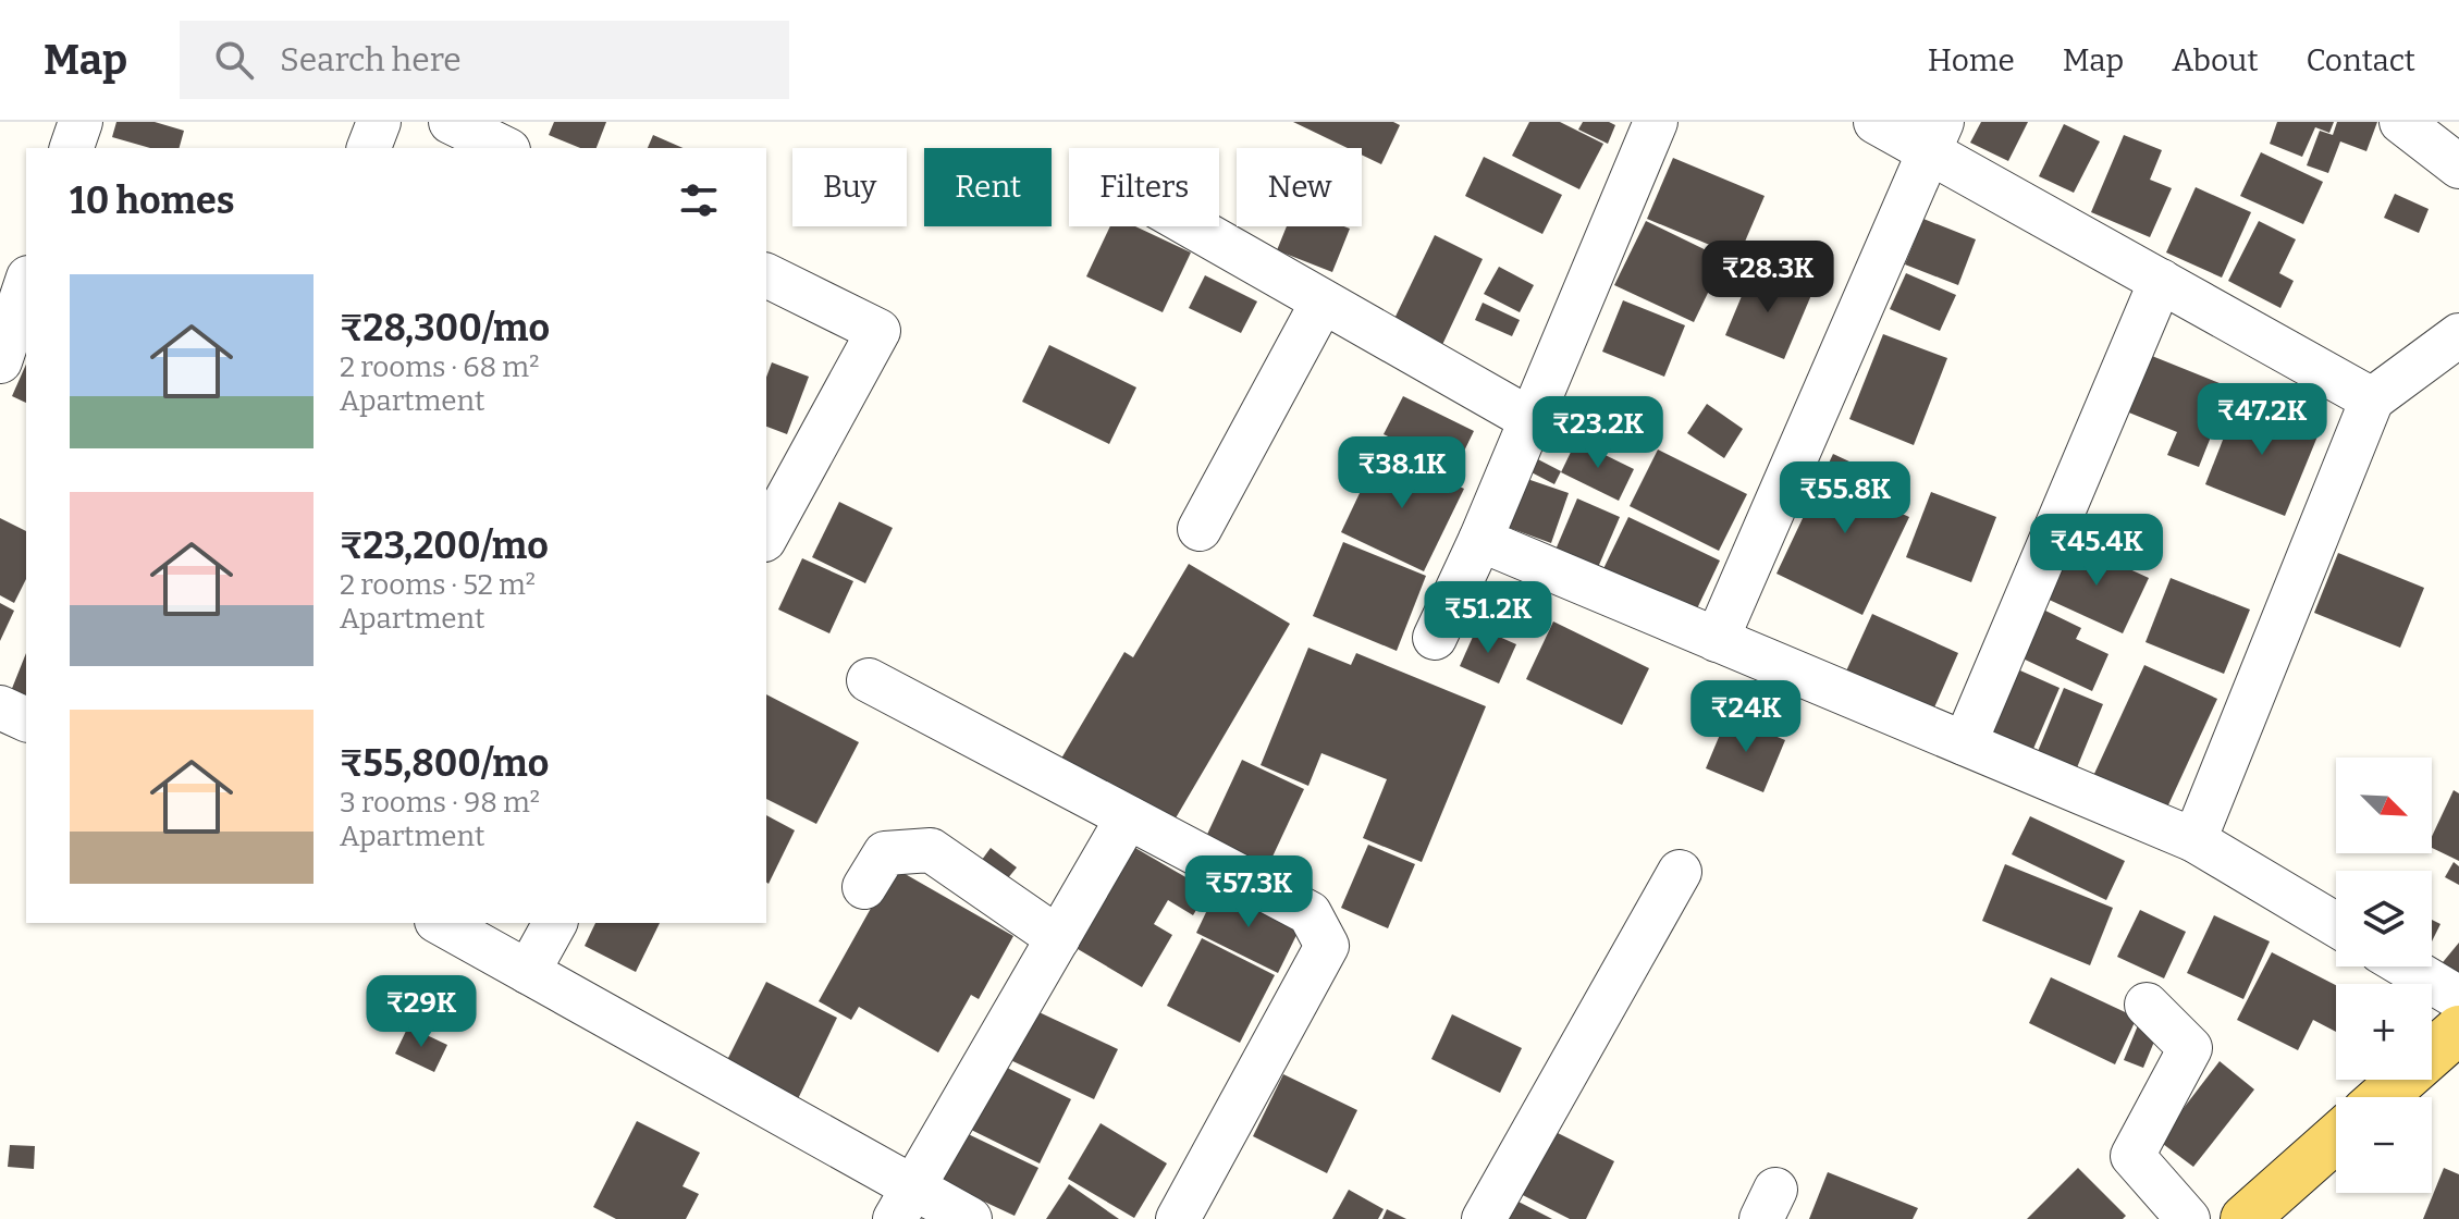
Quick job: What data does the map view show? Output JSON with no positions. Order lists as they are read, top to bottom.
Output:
{
  "north": "bottom right",
  "page": {
    "header": "Map",
    "search": "Search here",
    "nav": [
      "Home",
      "Map",
      "About",
      "Contact"
    ],
    "chip": [
      "Buy",
      "Rent",
      "Filters",
      "New"
    ],
    "heading": "10 homes",
    "price": [
      "₹28.3K",
      "₹47.2K",
      "₹23.2K",
      "₹38.1K",
      "₹55.8K",
      "₹45.4K",
      "₹51.2K",
      "₹24K",
      "₹57.3K",
      "₹29K"
    ],
    "list": [
      {
        "name": "₹28,300/mo",
        "note": "2 rooms · 68 m² · Apartment"
      },
      {
        "name": "₹23,200/mo",
        "note": "2 rooms · 52 m² · Apartment"
      },
      {
        "name": "₹55,800/mo",
        "note": "3 rooms · 98 m² · Apartment"
      }
    ],
    "map_buttons": ["+", "−"]
  }
}
